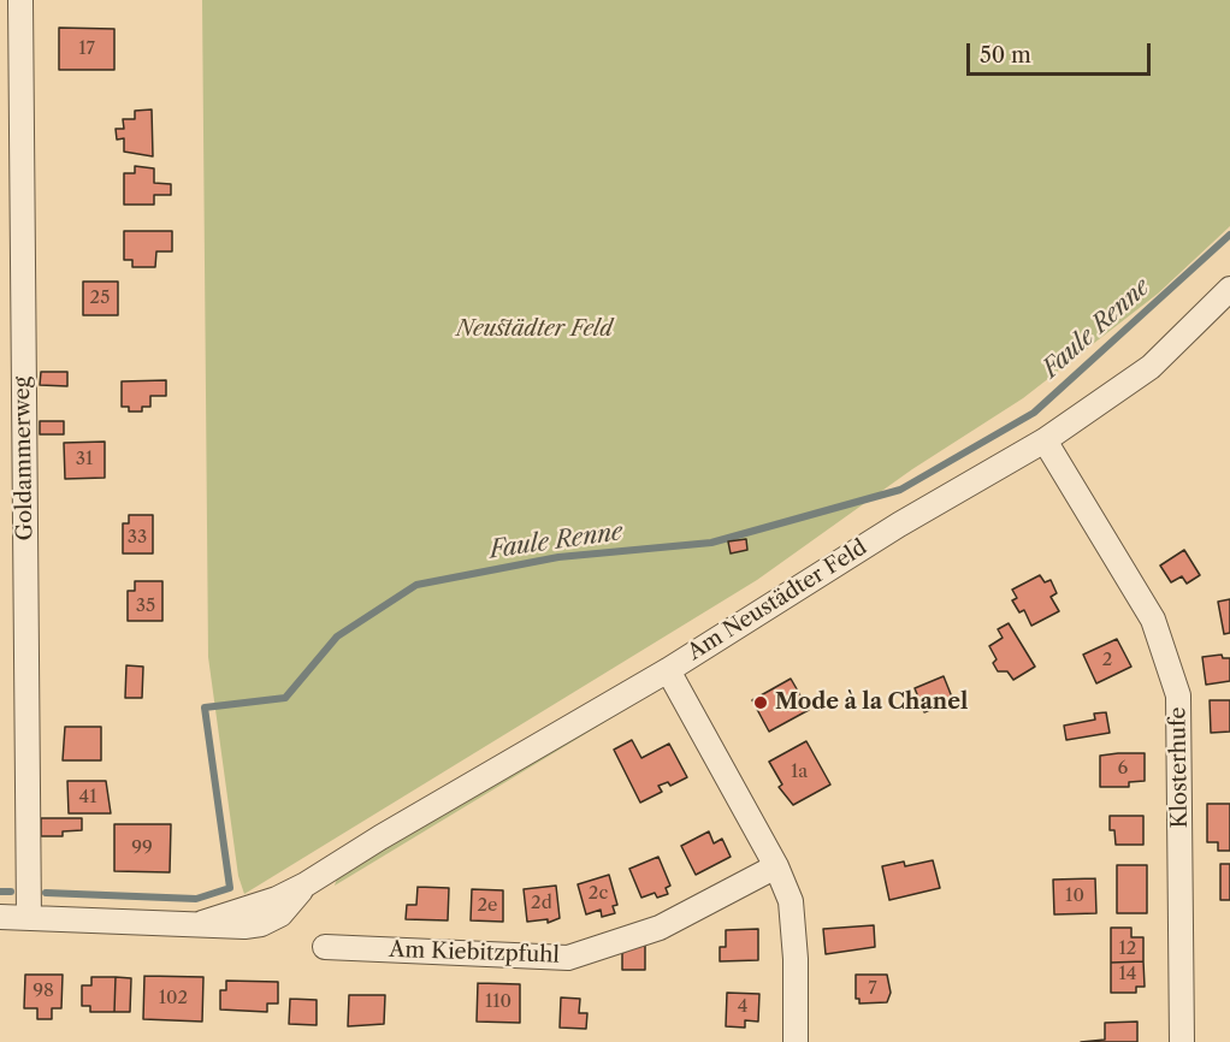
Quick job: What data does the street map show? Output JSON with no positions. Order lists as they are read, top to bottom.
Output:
{
  "streets": {
    "street": [
      "Goldammerweg",
      "Am Neustädter Feld",
      "Klosterhufe",
      "Am Kiebitzpfuhl"
    ]
  },
  "crossings": [
    ["Goldammerweg", "Am Neustädter Feld"],
    ["Am Neustädter Feld", "Klosterhufe"]
  ],
  "water": ["Faule Renne"],
  "parks": ["Neustädter Feld"],
  "places": ["Mode à la Chanel"],
  "house_numbers": [
    "17",
    "25",
    "31",
    "33",
    "35",
    "2",
    "6",
    "1a",
    "41",
    "99",
    "2c",
    "10",
    "2d",
    "2e",
    "12",
    "14",
    "7",
    "98",
    "102",
    "110",
    "4"
  ],
  "scale_bar": "50 m"
}
